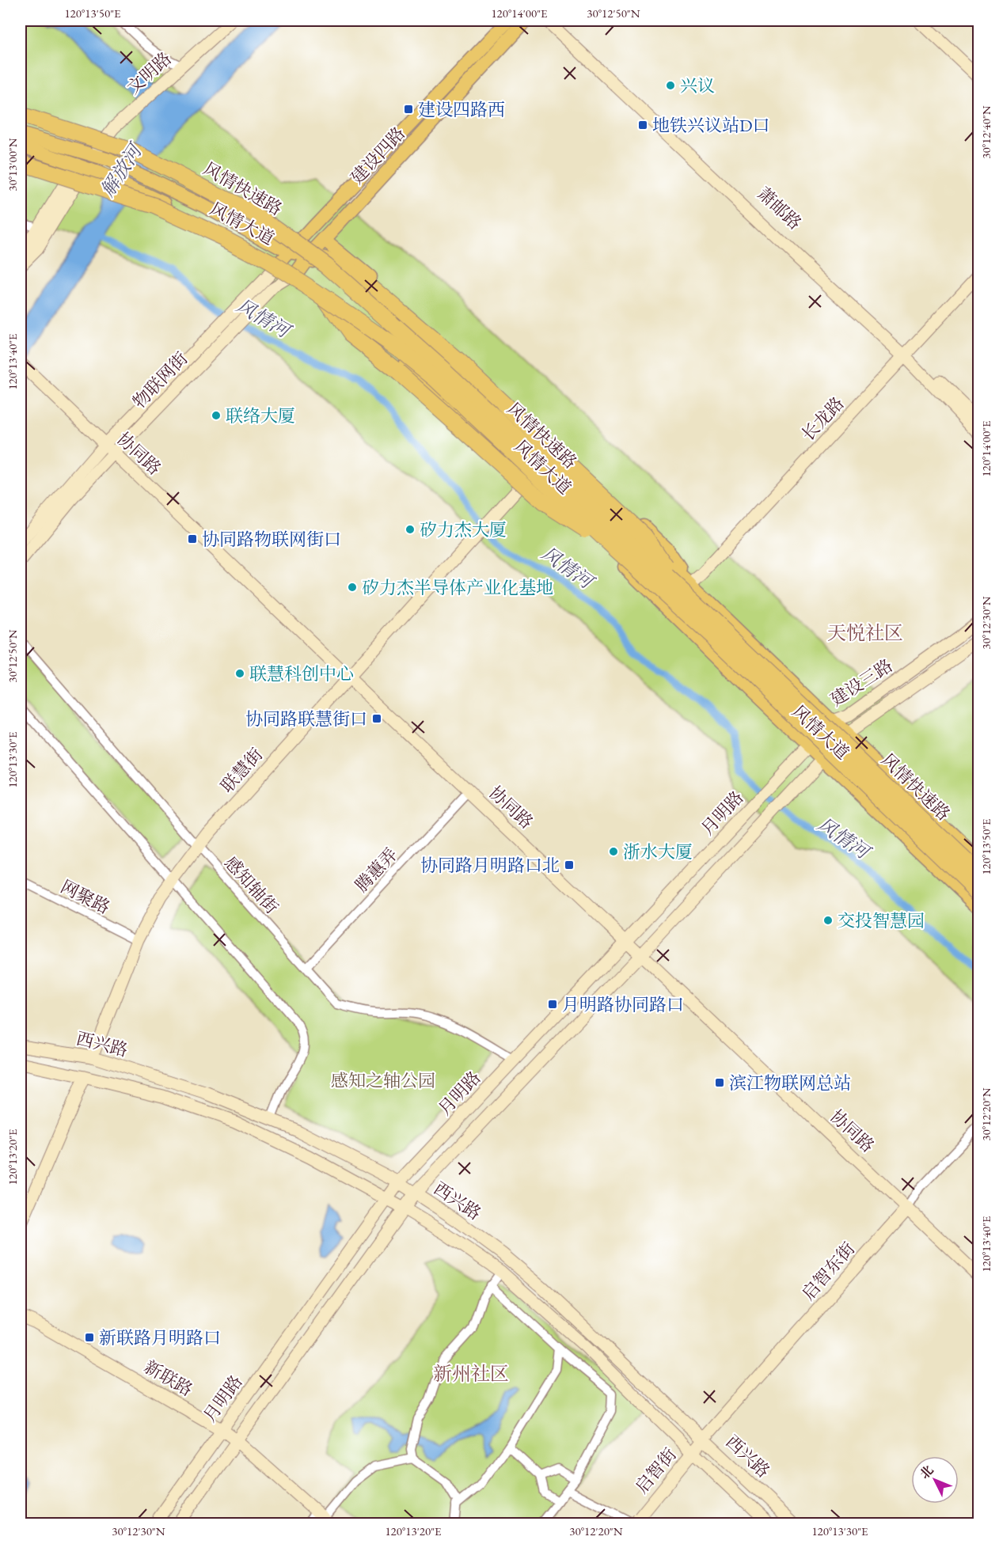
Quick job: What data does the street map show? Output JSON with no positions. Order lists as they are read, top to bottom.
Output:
{
  "streets": {
    "highway": ["风情快速路"],
    "main road": ["建设四路", "风情大道"],
    "street": [
      "文明路",
      "萧邮路",
      "物联网街",
      "长龙路",
      "协同路",
      "建设三路",
      "联慧街",
      "月明路",
      "腾蕙弄",
      "感知轴街",
      "网聚路",
      "西兴路",
      "启智东街",
      "新联路",
      "启智街"
    ]
  },
  "crossings": [
    ["文明路", "风情大道"],
    ["建设四路", "风情大道"],
    ["建设四路", "物联网街"],
    ["风情快速路", "风情大道"],
    ["风情快速路", "长龙路"],
    ["萧邮路", "长龙路"],
    ["风情大道", "物联网街"],
    ["风情大道", "长龙路"],
    ["风情大道", "建设三路"],
    ["风情大道", "联慧街"],
    ["风情大道", "月明路"],
    ["物联网街", "协同路"],
    ["协同路", "联慧街"],
    ["协同路", "月明路"],
    ["协同路", "腾蕙弄"],
    ["协同路", "启智东街"],
    ["建设三路", "月明路"],
    ["联慧街", "感知轴街"],
    ["联慧街", "网聚路"],
    ["联慧街", "西兴路"],
    ["月明路", "感知轴街"],
    ["月明路", "西兴路"],
    ["月明路", "新联路"],
    ["腾蕙弄", "感知轴街"],
    ["西兴路", "启智东街"],
    ["西兴路", "启智街"],
    ["启智东街", "启智街"]
  ],
  "districts": ["天悦社区", "新州社区"],
  "water": ["解放河", "风情河"],
  "parks": ["感知之轴公园"],
  "places": {
    "other": [
      "兴议",
      "联络大厦",
      "矽力杰大厦",
      "矽力杰半导体产业化基地",
      "联慧科创中心",
      "浙水大厦",
      "交投智慧园"
    ],
    "transit": [
      "建设四路西",
      "地铁兴议站D口",
      "协同路物联网街口",
      "协同路联慧街口",
      "协同路月明路口北",
      "月明路协同路口",
      "滨江物联网总站",
      "新联路月明路口"
    ]
  },
  "north": "top left",
  "coordinates": [
    "120°13'50\"E",
    "120°14'00\"E",
    "30°12'50\"N",
    "30°12'40\"N",
    "30°13'00\"N",
    "120°13'40\"E",
    "30°12'30\"N",
    "120°13'30\"E",
    "30°12'20\"N",
    "120°13'20\"E"
  ]
}
